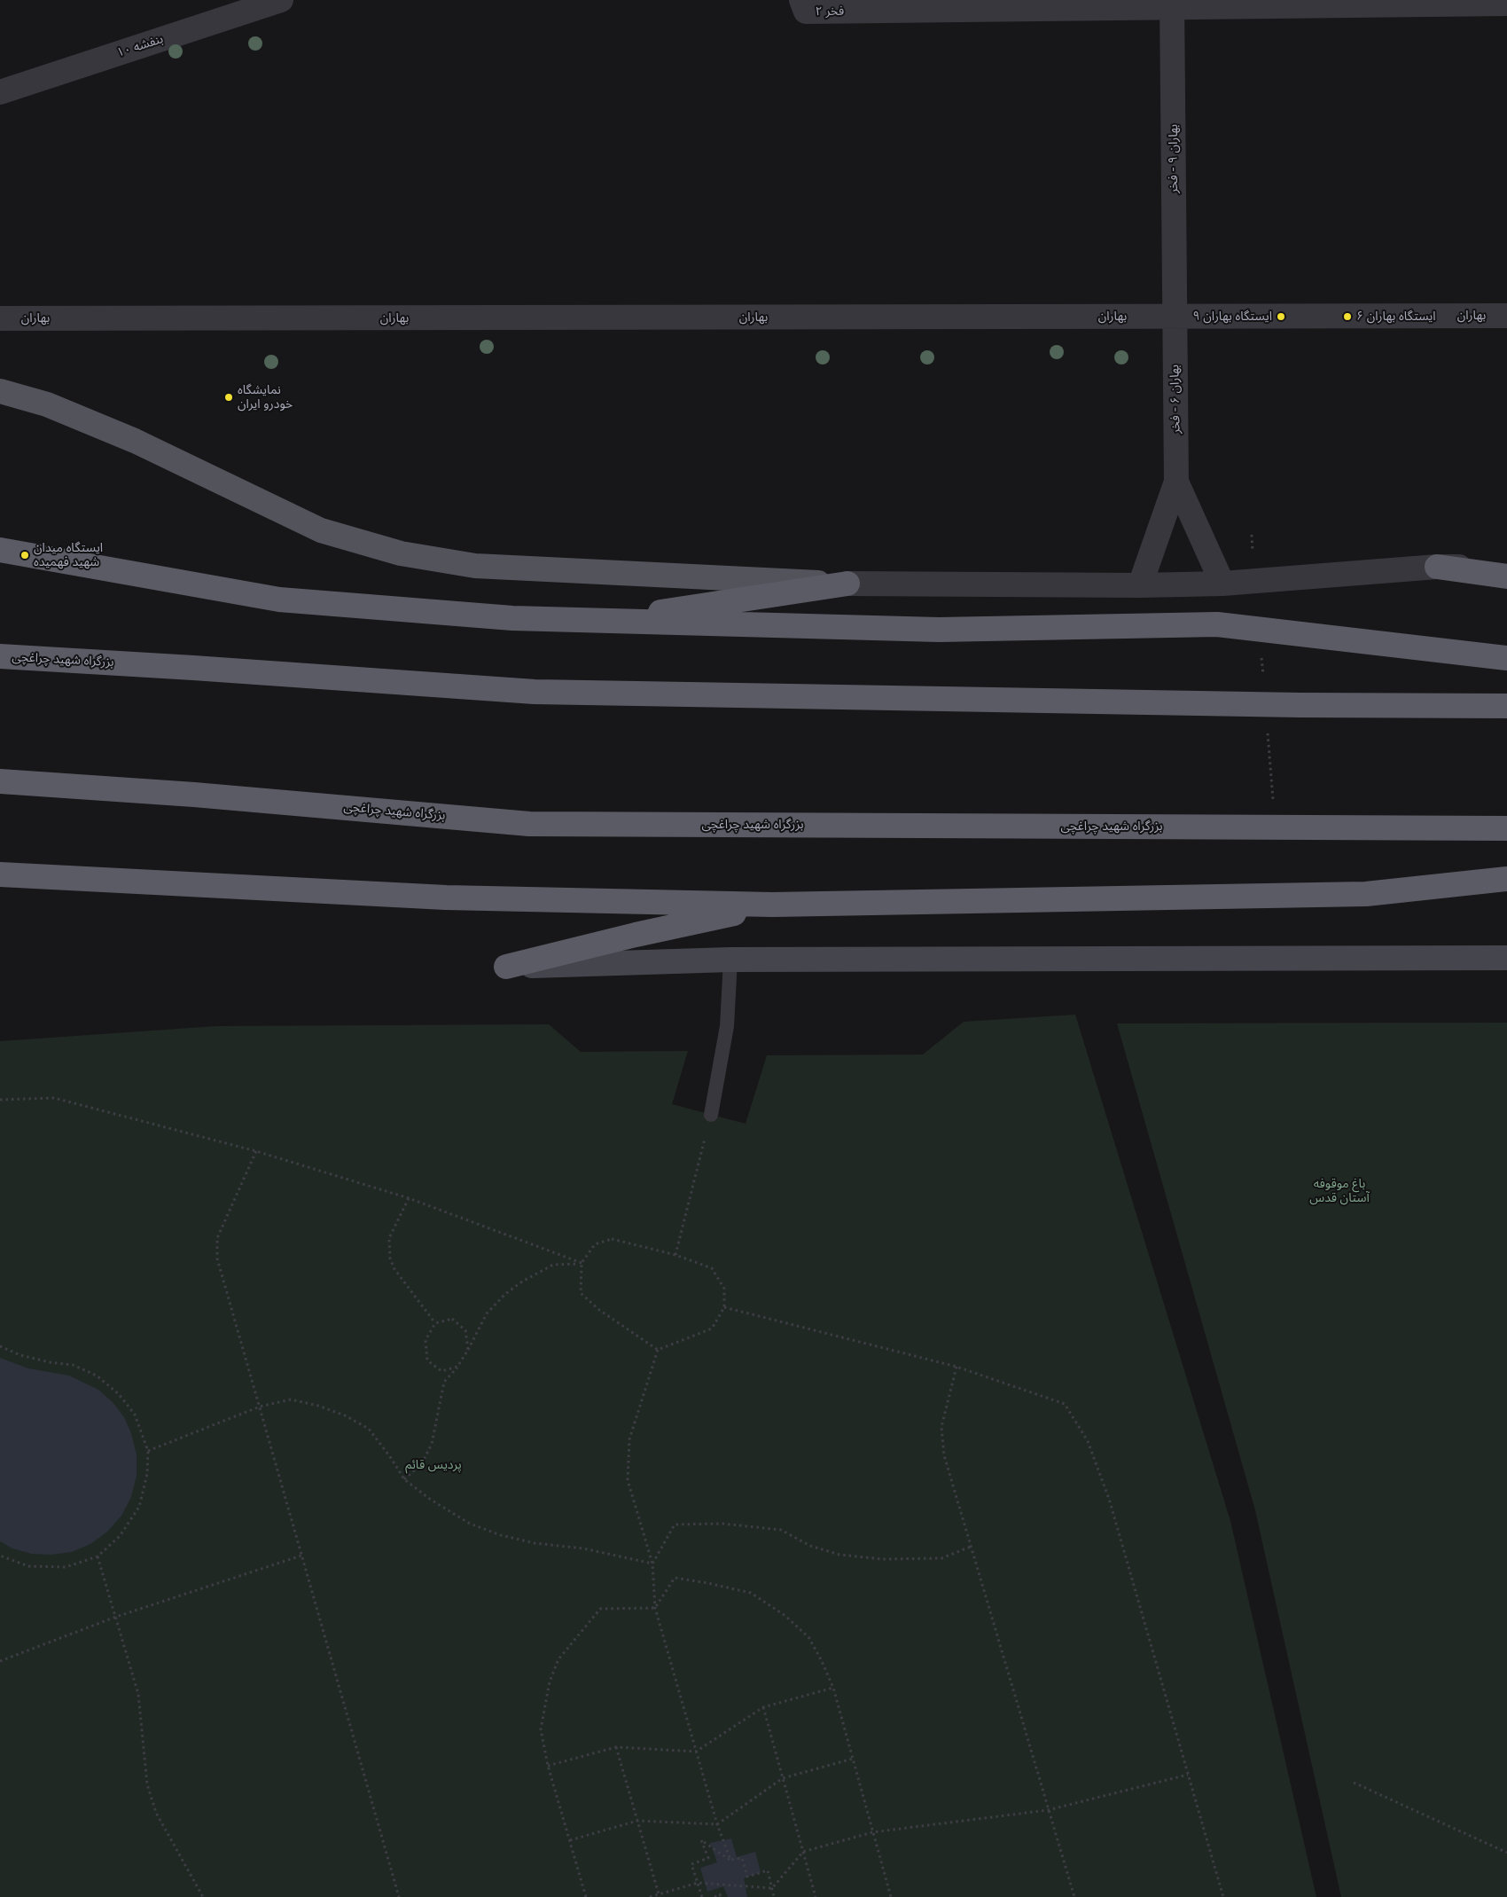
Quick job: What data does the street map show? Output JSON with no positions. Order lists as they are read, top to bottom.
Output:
{
  "streets": {
    "highway": ["بزرگراه شهید چراغچی"],
    "street": [
      "فخر ۲",
      "بنفشه ۱۰",
      "بهاران ۹ - فخر",
      "بهاران",
      "بهاران ۶ - فخر"
    ]
  },
  "crossings": [
    ["فخر ۲", "بهاران ۹ - فخر"],
    ["بهاران ۹ - فخر", "بهاران"],
    ["بهاران ۹ - فخر", "بهاران ۶ - فخر"],
    ["بهاران", "بهاران ۶ - فخر"]
  ],
  "parks": ["باغ موقوفه آستان قدس", "پردیس قائم"],
  "places": [
    "ایستگاه بهاران ۹",
    "ایستگاه بهاران ۶",
    "نمایشگاه خودرو ایران",
    "ایستگاه میدان شهید فهمیده"
  ]
}
